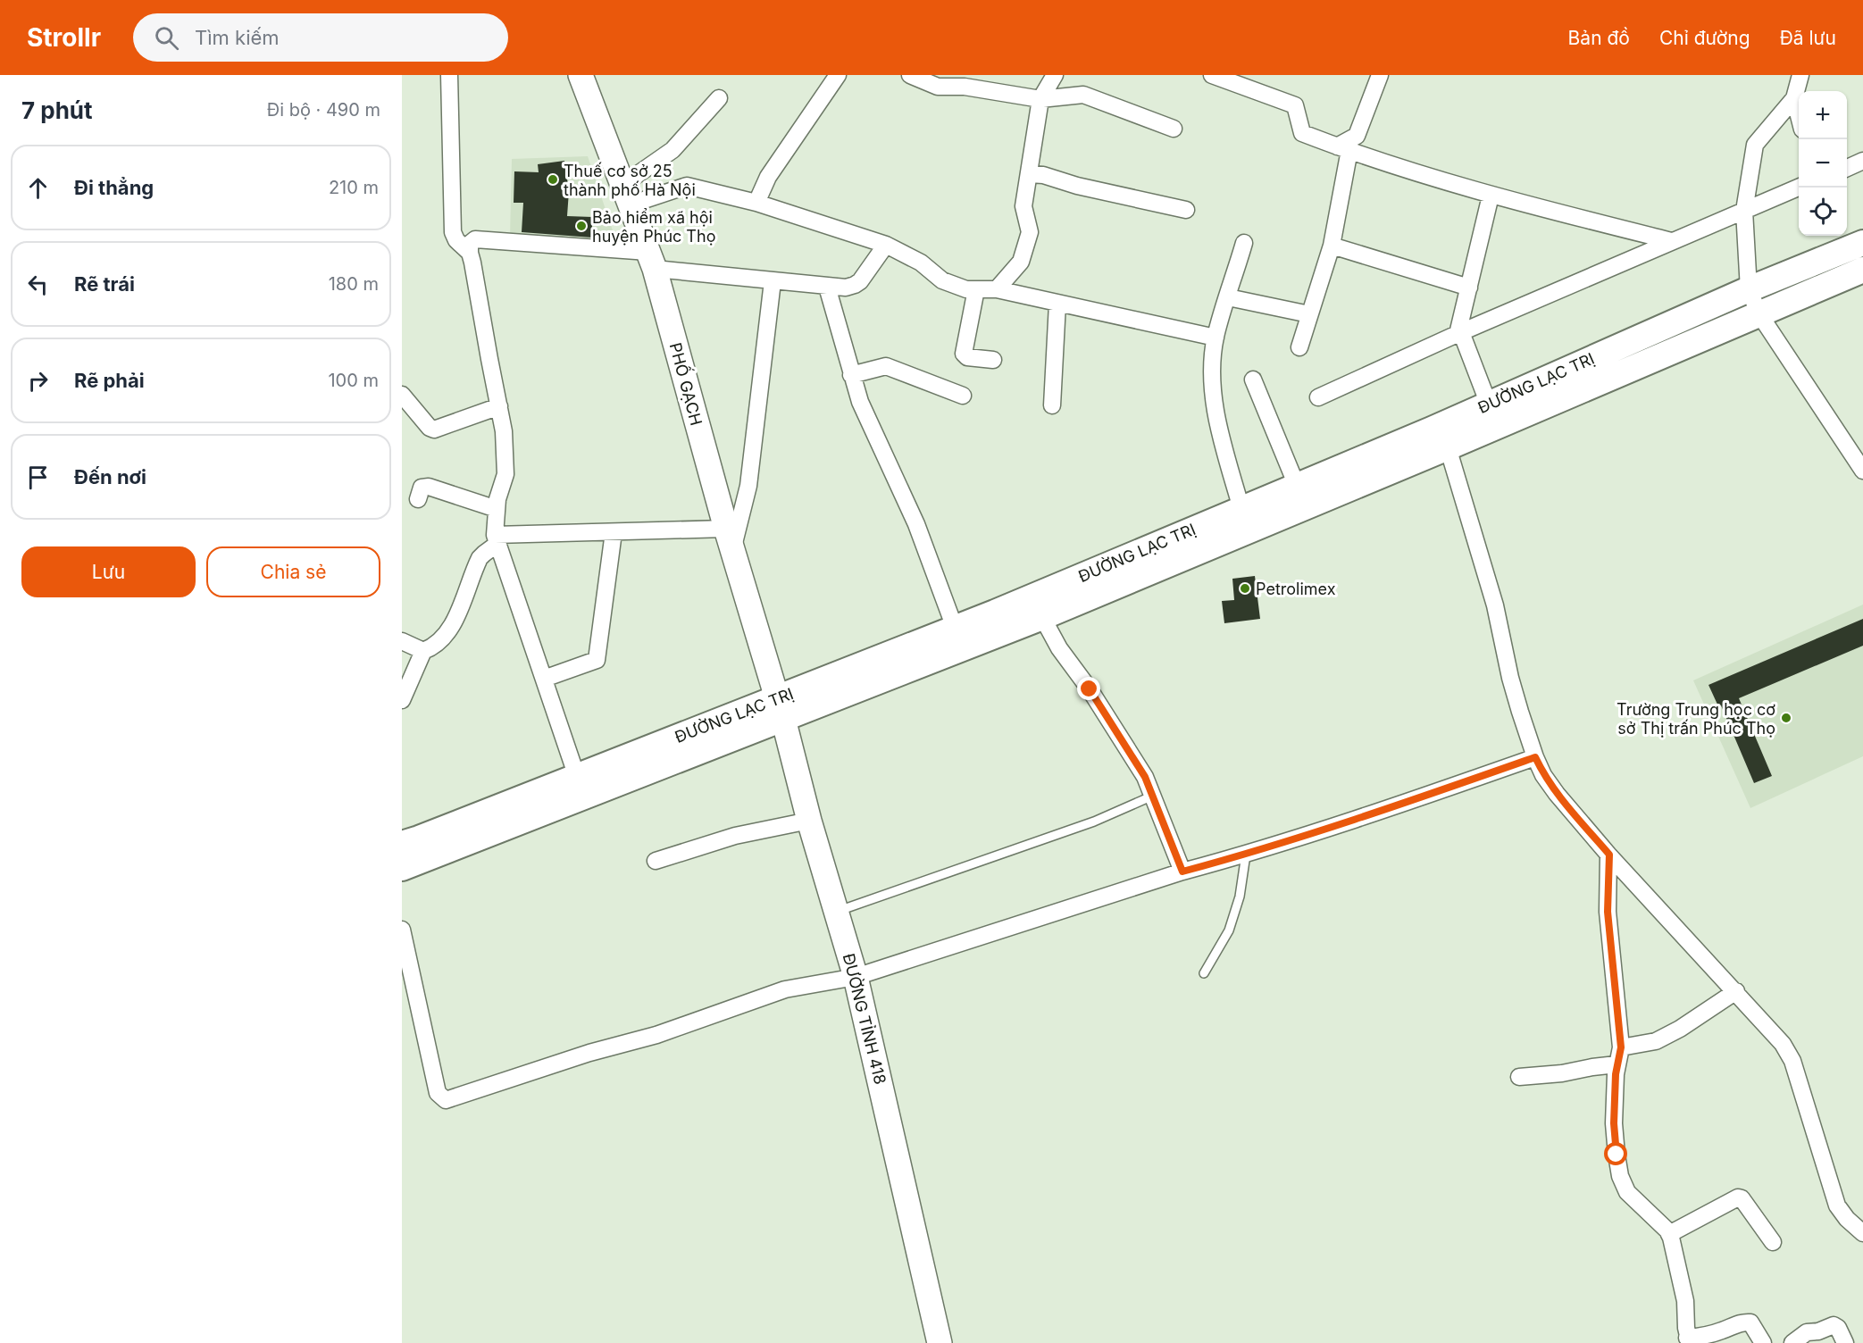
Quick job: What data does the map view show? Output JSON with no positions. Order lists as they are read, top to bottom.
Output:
{
  "streets": {
    "highway": ["ĐƯỜNG LẠC TRỊ"],
    "main road": ["PHỐ GẠCH", "ĐƯỜNG TỈNH 418"]
  },
  "crossings": [
    ["ĐƯỜNG LẠC TRỊ", "PHỐ GẠCH"],
    ["ĐƯỜNG LẠC TRỊ", "ĐƯỜNG TỈNH 418"],
    ["PHỐ GẠCH", "ĐƯỜNG TỈNH 418"]
  ],
  "places": [
    "Thuế cơ sở 25 thành phố Hà Nội",
    "Bảo hiểm xã hội huyện Phúc Thọ",
    "Petrolimex",
    "Trường Trung học cơ sở Thị trấn Phúc Thọ"
  ],
  "page": {
    "header": "Strollr",
    "search": "Tìm kiếm",
    "nav": ["Bản đồ", "Chỉ đường", "Đã lưu"],
    "heading": ["7 phút", "Đi bộ · 490 m"],
    "map_buttons": ["+", "−"],
    "list": [
      ["Đi thẳng", "210 m"],
      ["Rẽ trái", "180 m"],
      ["Rẽ phải", "100 m"],
      "Đến nơi"
    ],
    "buttons": ["Lưu", "Chia sẻ"]
  }
}
